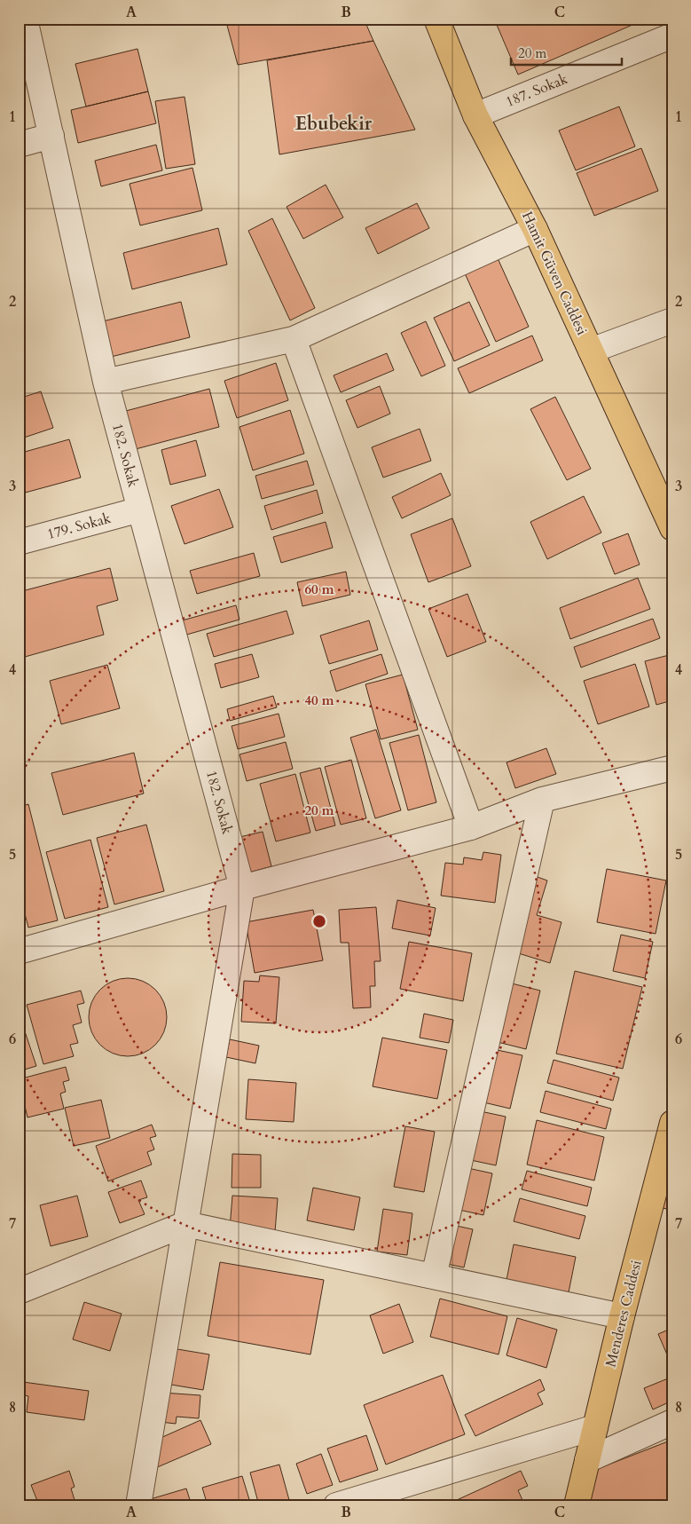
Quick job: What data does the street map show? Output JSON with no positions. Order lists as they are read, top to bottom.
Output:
{
  "streets": {
    "main road": ["Hamit Güven Caddesi", "Menderes Caddesi"],
    "street": ["187. Sokak", "182. Sokak", "179. Sokak"]
  },
  "crossings": [
    ["187. Sokak", "Hamit Güven Caddesi"],
    ["182. Sokak", "179. Sokak"]
  ],
  "districts": ["Ebubekir"],
  "scale_bar": "20 m",
  "grid": {
    "columns": ["A", "B", "C"],
    "rows": [
      "1",
      "2",
      "3",
      "4",
      "5",
      "6",
      "7",
      "8"
    ]
  },
  "rings": ["60 m", "40 m", "20 m"]
}
